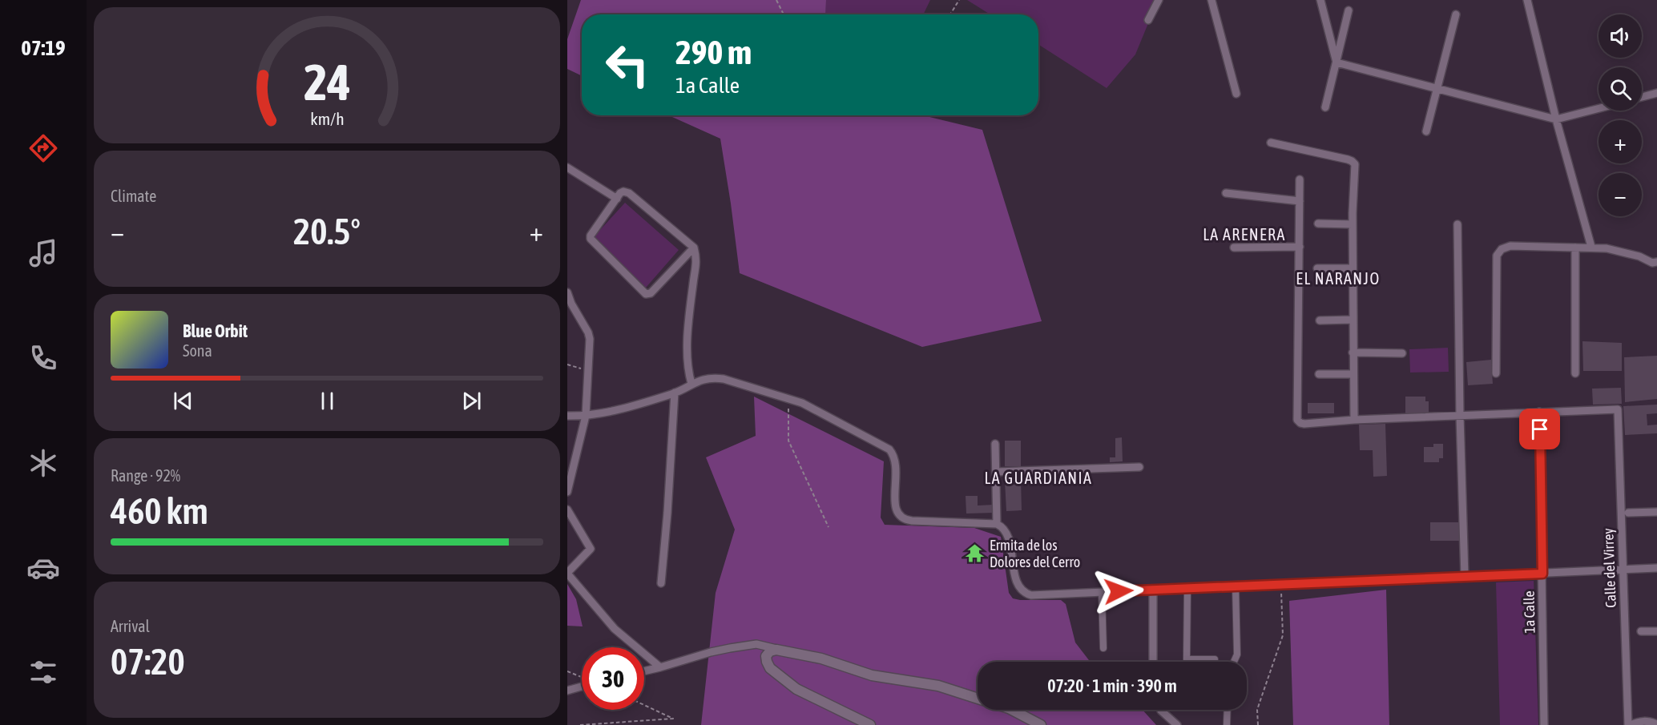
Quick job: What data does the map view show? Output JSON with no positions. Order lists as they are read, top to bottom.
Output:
{
  "streets": {
    "street": ["Calle del Virrey", "1a Calle"]
  },
  "crossings": [
    ["Calle del Virrey", "1a Calle"]
  ],
  "districts": ["LA ARENERA", "EL NARANJO", "LA GUARDIANIA"],
  "places": {
    "temple": ["Ermita de los Dolores del Cerro"]
  },
  "page": {
    "tabs": "07:19",
    "map_buttons": ["+", "−"],
    "turn": ["290 m", "1a Calle"],
    "tile": [
      "Climate",
      ["Range · 92%", "460 km"],
      ["Arrival", "07:20"]
    ],
    "heat": ["−", "20.5°", "+"],
    "song": ["Blue Orbit", "Sona"],
    "limit": "30",
    "trip": "07:20 · 1 min · 390 m",
    "gauge": ["24", "km/h"]
  }
}
